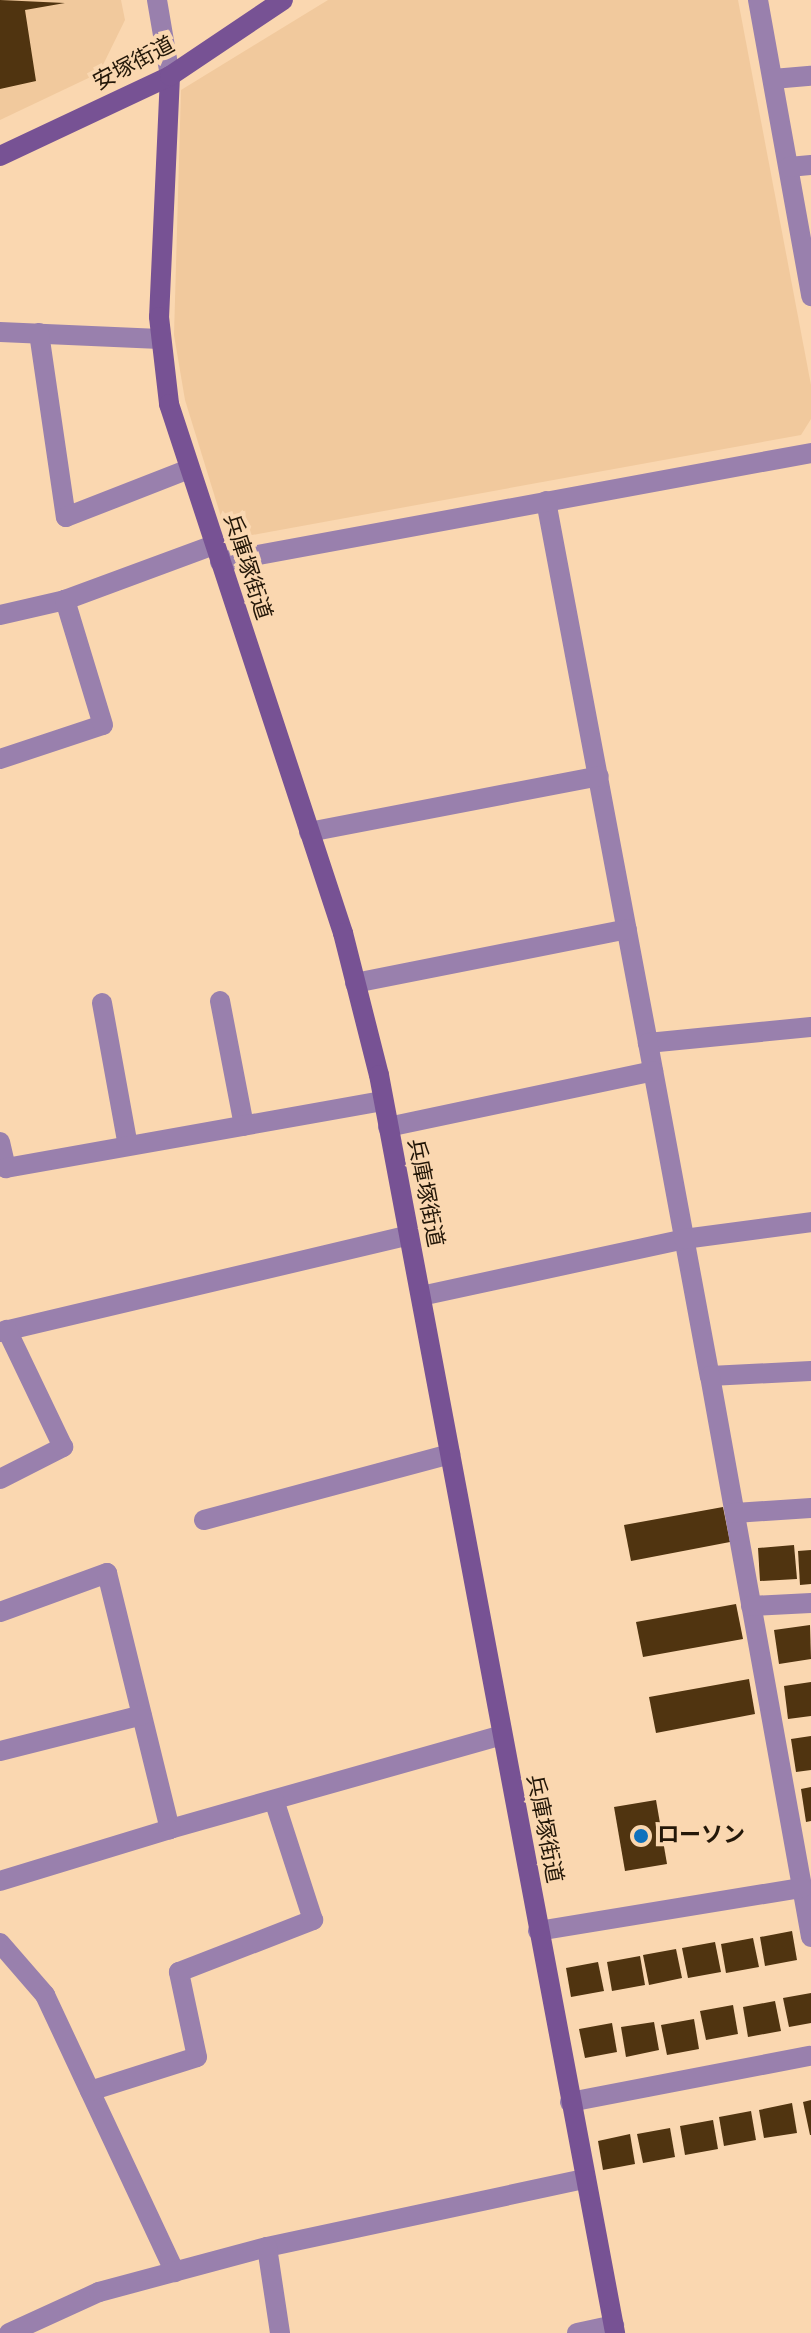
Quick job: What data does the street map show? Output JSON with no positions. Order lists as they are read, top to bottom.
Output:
{
  "streets": {
    "street": ["安塚街道", "兵庫塚街道"]
  },
  "crossings": [
    ["安塚街道", "兵庫塚街道"]
  ],
  "places": ["ローソン"]
}
